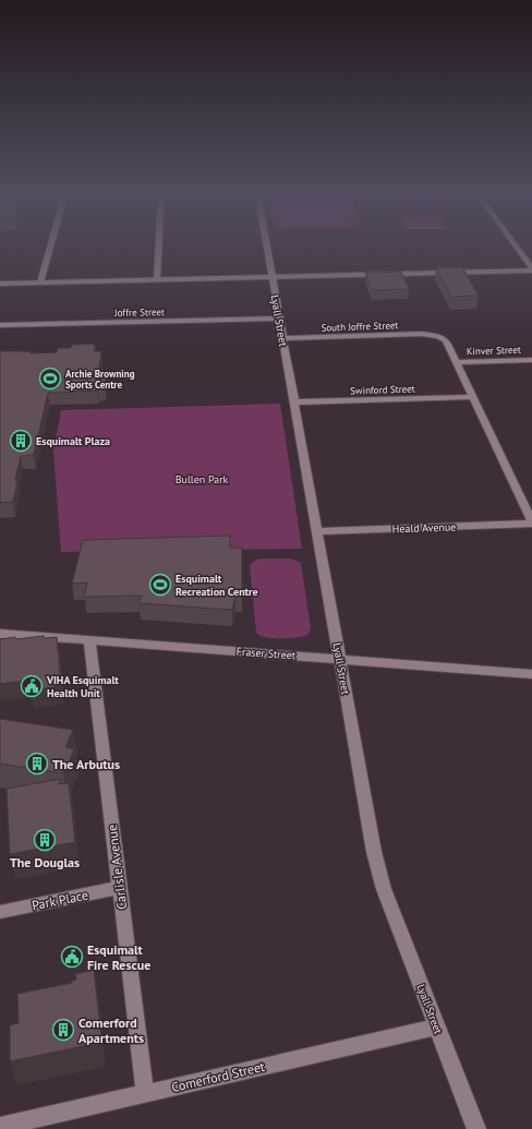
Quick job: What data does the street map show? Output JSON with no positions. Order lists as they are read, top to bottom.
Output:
{
  "streets": {
    "street": [
      "Joffre Street",
      "Lyall Street",
      "South Joffre Street",
      "Kinver Street",
      "Swinford Street",
      "Heald Avenue",
      "Fraser Street",
      "Carlisle Avenue",
      "Park Place",
      "Comerford Street"
    ]
  },
  "crossings": [
    ["Joffre Street", "Lyall Street"],
    ["Lyall Street", "South Joffre Street"],
    ["Lyall Street", "Swinford Street"],
    ["Lyall Street", "Heald Avenue"],
    ["Lyall Street", "Fraser Street"],
    ["Lyall Street", "Comerford Street"],
    ["South Joffre Street", "Heald Avenue"],
    ["Kinver Street", "Heald Avenue"],
    ["Swinford Street", "Heald Avenue"],
    ["Fraser Street", "Carlisle Avenue"],
    ["Carlisle Avenue", "Park Place"],
    ["Carlisle Avenue", "Comerford Street"]
  ],
  "parks": ["Bullen Park"],
  "places": {
    "sports": ["Archie Browning Sports Centre", "Esquimalt Recreation Centre"],
    "building": [
      "Esquimalt Plaza",
      "The Arbutus",
      "The Douglas",
      "Comerford Apartments"
    ],
    "public building": ["VIHA Esquimalt Health Unit", "Esquimalt Fire Rescue"]
  }
}
